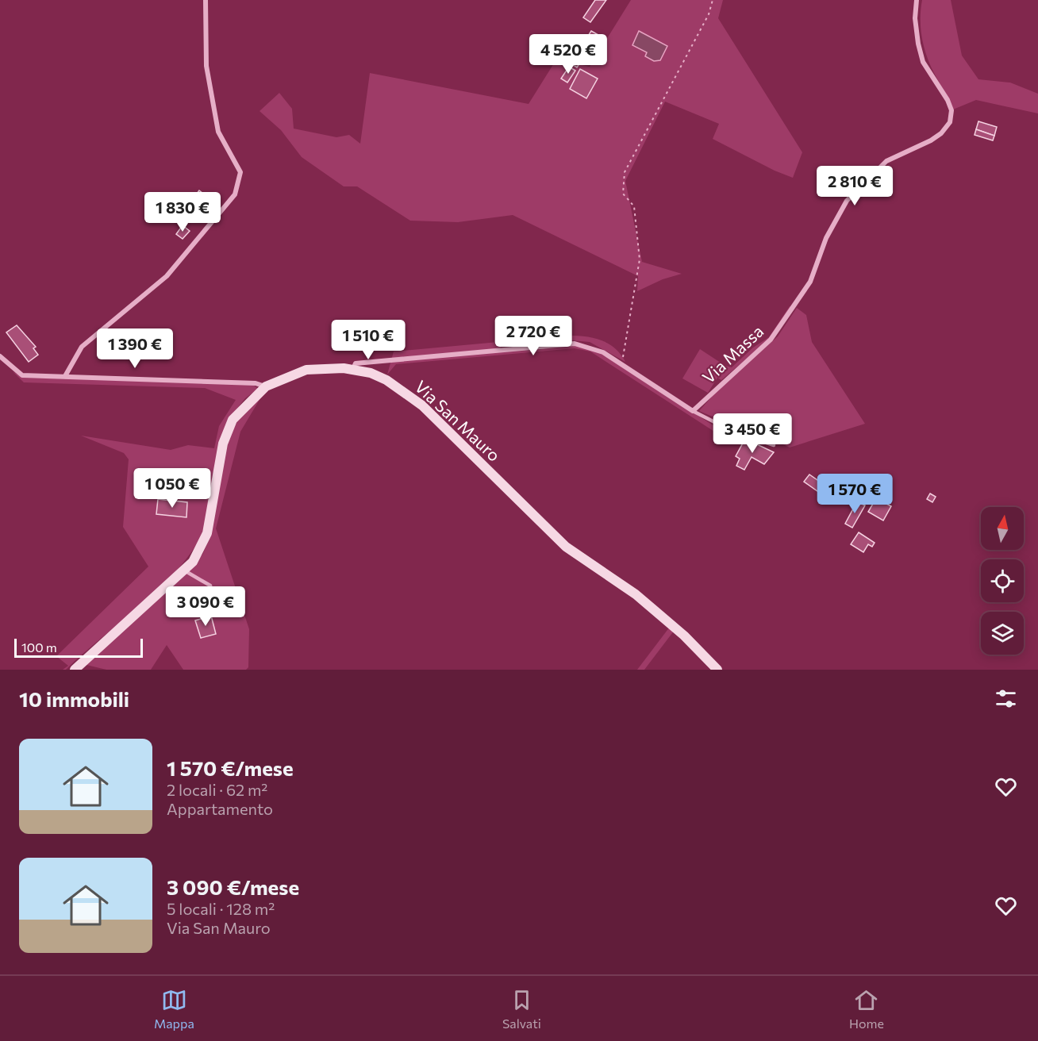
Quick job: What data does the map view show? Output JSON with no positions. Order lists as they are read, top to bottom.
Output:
{
  "streets": {
    "main road": ["Via San Mauro"],
    "street": ["Via Massa"]
  },
  "scale_bar": "100 m",
  "north": "top",
  "page": {
    "price": [
      "4 520 €",
      "2 810 €",
      "1 830 €",
      "2 720 €",
      "1 510 €",
      "1 390 €",
      "3 450 €",
      "1 050 €",
      "1 570 €",
      "3 090 €"
    ],
    "scale": "100 m",
    "heading": "10 immobili",
    "list": [
      {
        "name": "1 570 €/mese",
        "note": "2 locali · 62 m² · Appartamento"
      },
      {
        "name": "3 090 €/mese",
        "note": "5 locali · 128 m² · Via San Mauro"
      }
    ],
    "tabs": ["Mappa", "Salvati", "Home"]
  }
}
